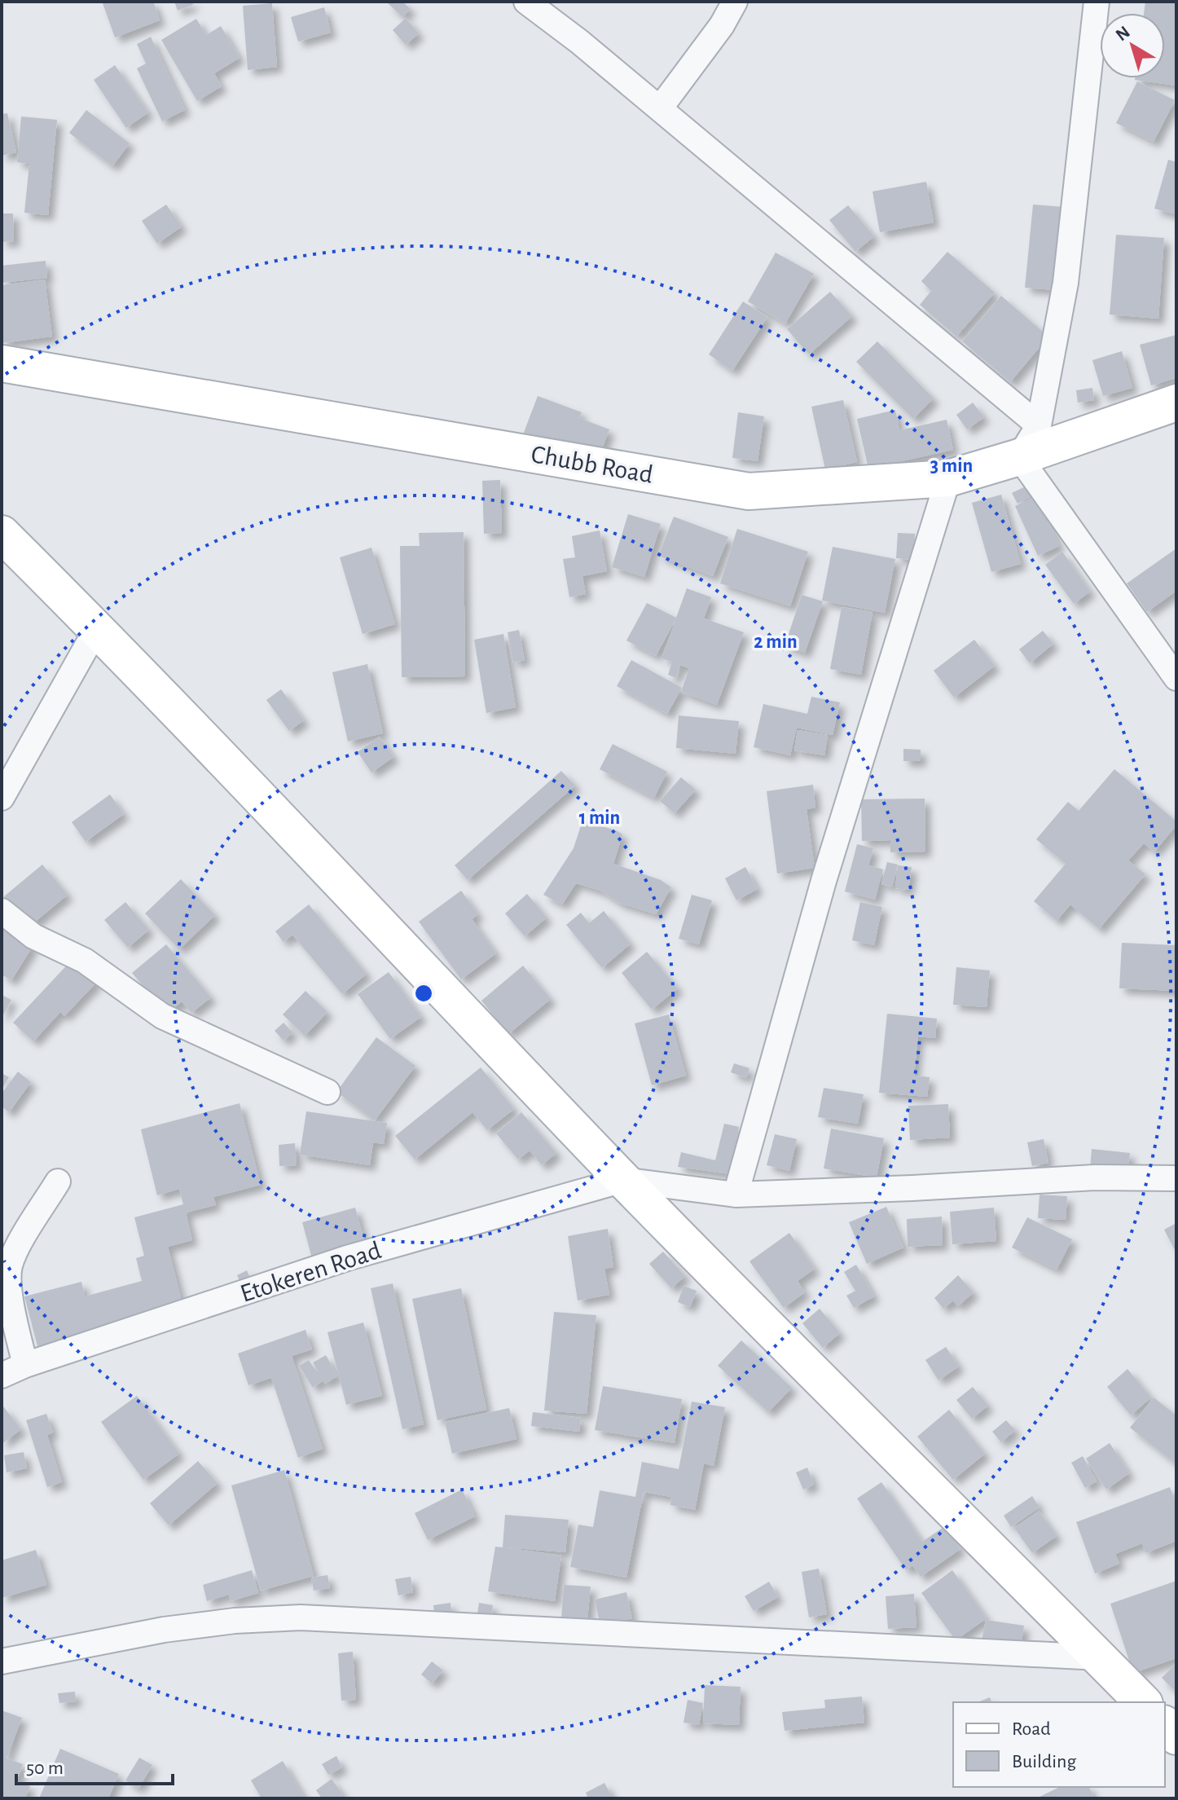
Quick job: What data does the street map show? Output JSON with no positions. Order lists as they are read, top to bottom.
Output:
{
  "streets": {
    "main road": ["Chubb Road"],
    "street": ["Etokeren Road"]
  },
  "legend": ["Road", "Building"],
  "scale_bar": "50 m",
  "north": "top left",
  "rings": ["3 min", "2 min", "1 min"]
}
